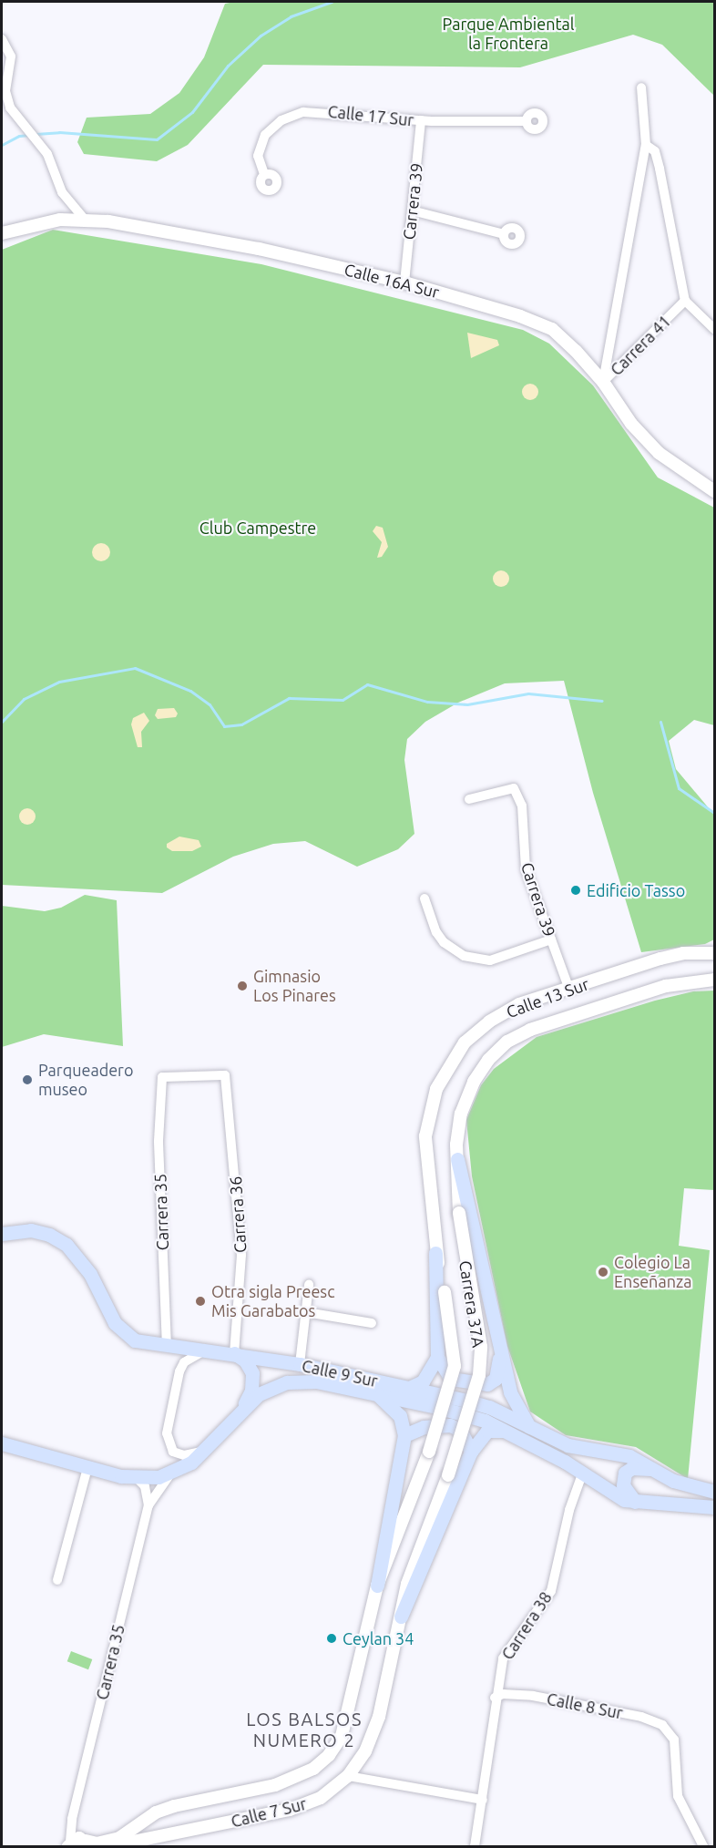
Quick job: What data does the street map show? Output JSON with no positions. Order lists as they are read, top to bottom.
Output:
{
  "streets": {
    "main road": ["Calle 9 Sur"],
    "street": [
      "Calle 17 Sur",
      "Carrera 39",
      "Calle 16A Sur",
      "Carrera 41",
      "Calle 13 Sur",
      "Carrera 35",
      "Carrera 36",
      "Carrera 37A",
      "Carrera 38",
      "Calle 8 Sur",
      "Calle 7 Sur"
    ]
  },
  "crossings": [
    ["Calle 17 Sur", "Carrera 39"],
    ["Carrera 39", "Calle 16A Sur"],
    ["Carrera 39", "Calle 13 Sur"],
    ["Calle 16A Sur", "Carrera 41"],
    ["Calle 13 Sur", "Carrera 37A"],
    ["Carrera 35", "Carrera 36"],
    ["Carrera 35", "Calle 9 Sur"],
    ["Carrera 35", "Calle 7 Sur"],
    ["Carrera 36", "Calle 9 Sur"],
    ["Carrera 37A", "Calle 7 Sur"],
    ["Calle 9 Sur", "Carrera 38"],
    ["Carrera 38", "Calle 8 Sur"]
  ],
  "districts": ["LOS BALSOS NUMERO 2"],
  "parks": ["Parque Ambiental la Frontera", "Club Campestre"],
  "places": [
    "Edificio Tasso",
    "Gimnasio Los Pinares",
    "Parqueadero museo",
    "Colegio La Enseñanza",
    "Otra sigla Preesc Mis Garabatos",
    "Ceylan 34"
  ]
}
